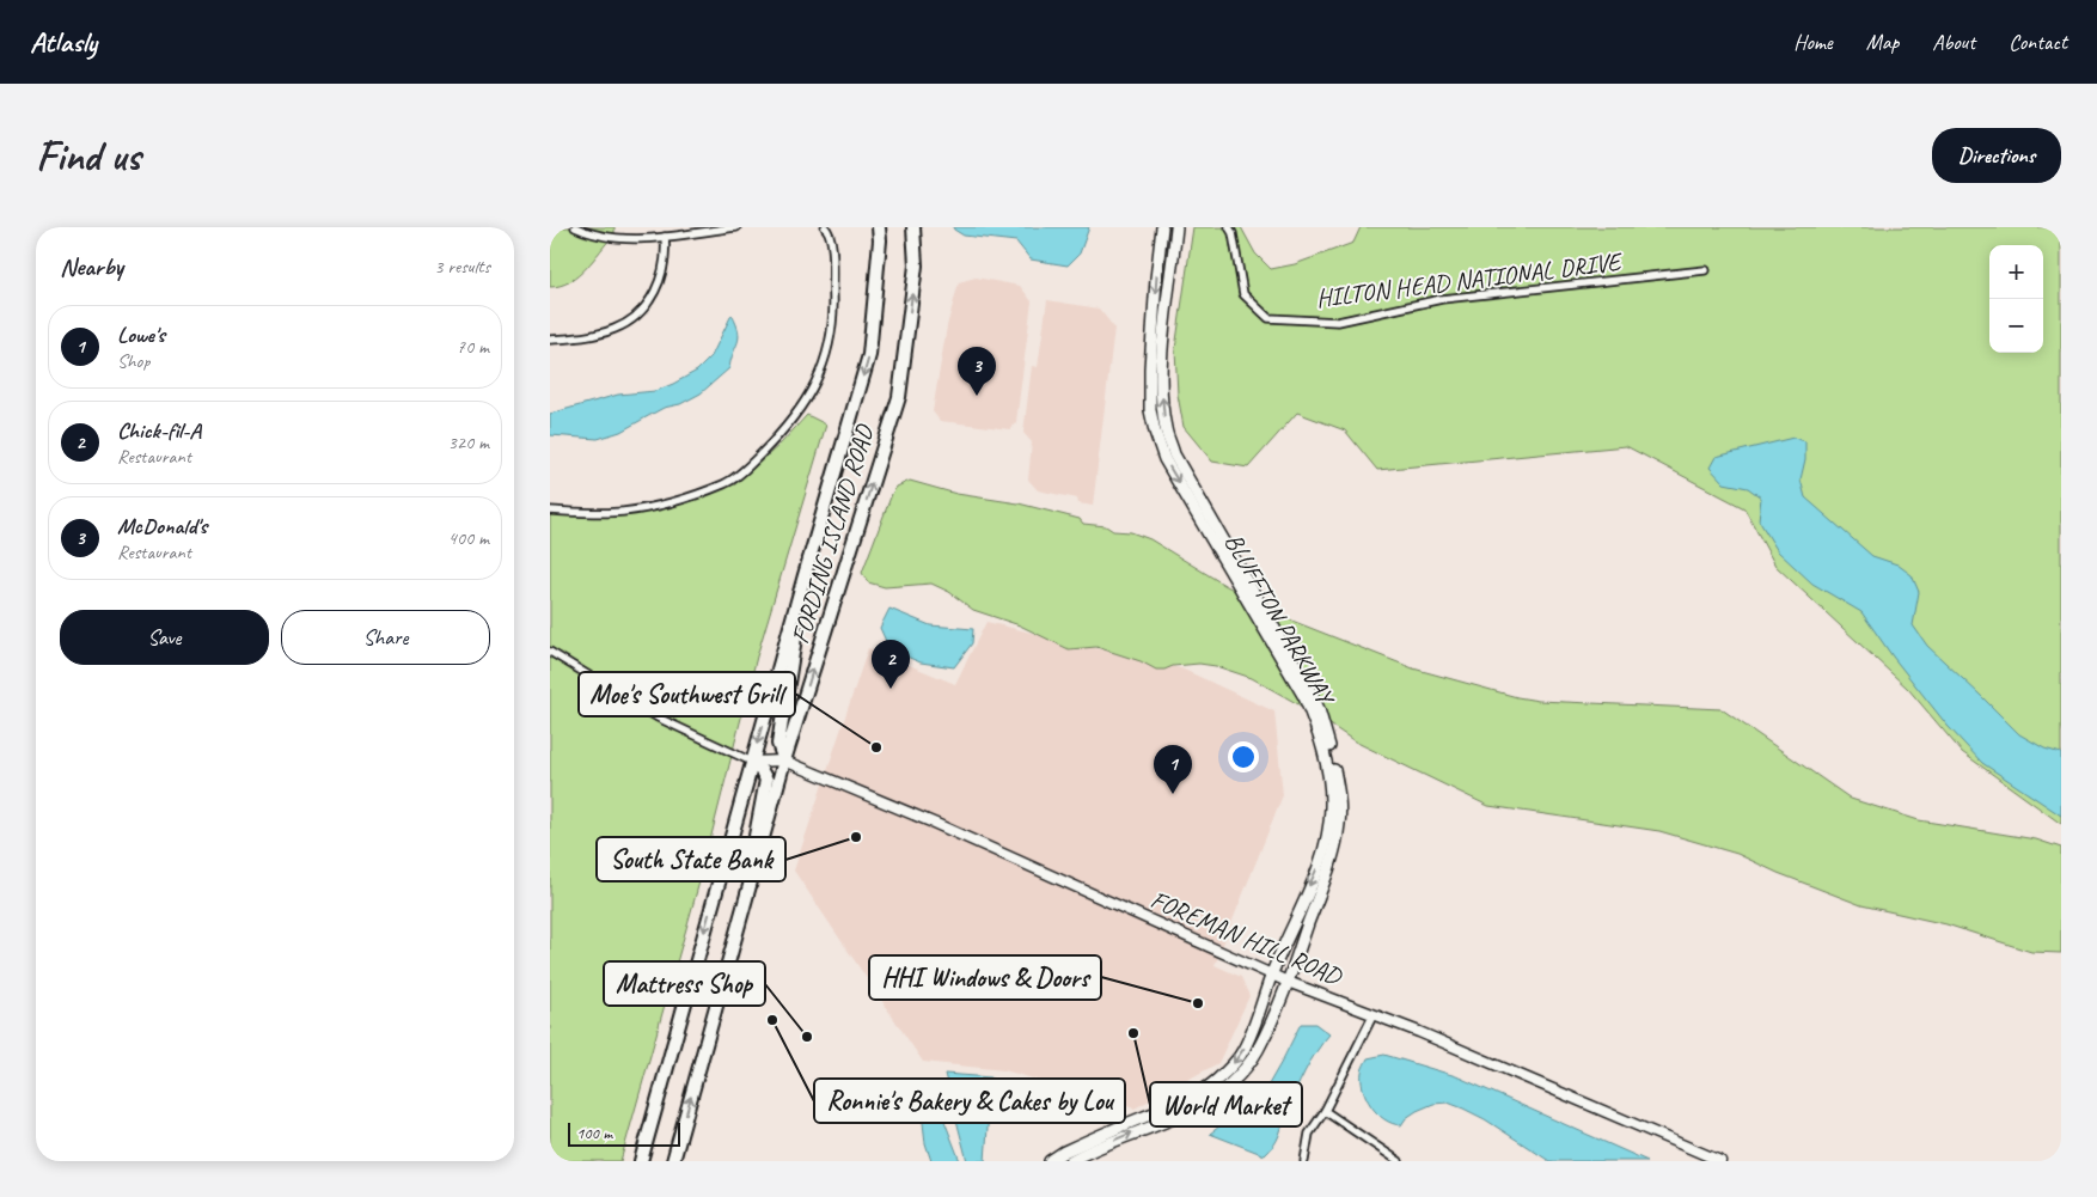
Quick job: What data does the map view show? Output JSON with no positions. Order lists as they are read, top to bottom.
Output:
{
  "streets": {
    "highway": ["FORDING ISLAND ROAD"],
    "main road": ["BLUFFTON PARKWAY"],
    "street": ["HILTON HEAD NATIONAL DRIVE", "FOREMAN HILL ROAD"]
  },
  "crossings": [
    ["FORDING ISLAND ROAD", "FOREMAN HILL ROAD"],
    ["BLUFFTON PARKWAY", "FOREMAN HILL ROAD"]
  ],
  "places": [
    "Moe's Southwest Grill",
    "South State Bank",
    "HHI Windows & Doors",
    "Ronnie's Bakery & Cakes by Lou",
    "World Market",
    "Mattress Shop"
  ],
  "scale_bar": "100 m",
  "page": {
    "header": "Atlasly",
    "nav": [
      "Home",
      "Map",
      "About",
      "Contact"
    ],
    "buttons": [
      "Directions",
      ["Save", "Share"]
    ],
    "title": "Find us",
    "heading": ["Nearby", "3 results"],
    "map_buttons": ["+", "−"],
    "list": [
      {
        "mark": "1",
        "name": "Lowe's",
        "note": "Shop",
        "value": "70 m"
      },
      {
        "mark": "2",
        "name": "Chick-fil-A",
        "note": "Restaurant",
        "value": "320 m"
      },
      {
        "mark": "3",
        "name": "McDonald's",
        "note": "Restaurant",
        "value": "400 m"
      }
    ],
    "pins": ["3", "2", "1"],
    "scale": "100 m"
  }
}
